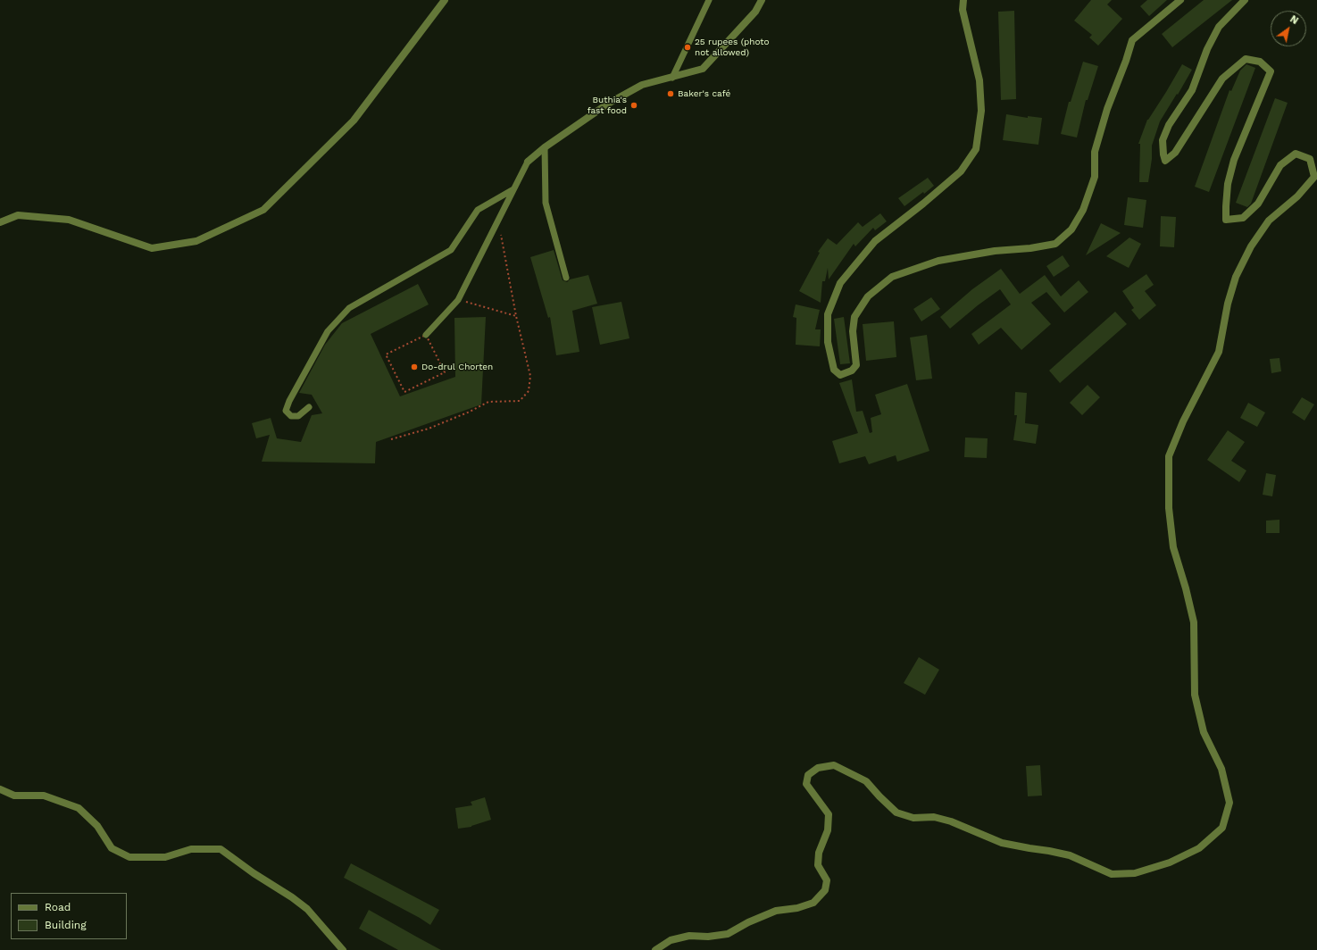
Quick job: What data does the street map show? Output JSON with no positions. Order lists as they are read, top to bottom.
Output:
{
  "places": [
    "25 rupees (photo not allowed)",
    "Baker's café",
    "Buthia's fast food",
    "Do-drul Chorten"
  ],
  "legend": ["Road", "Building"],
  "north": "top right"
}
